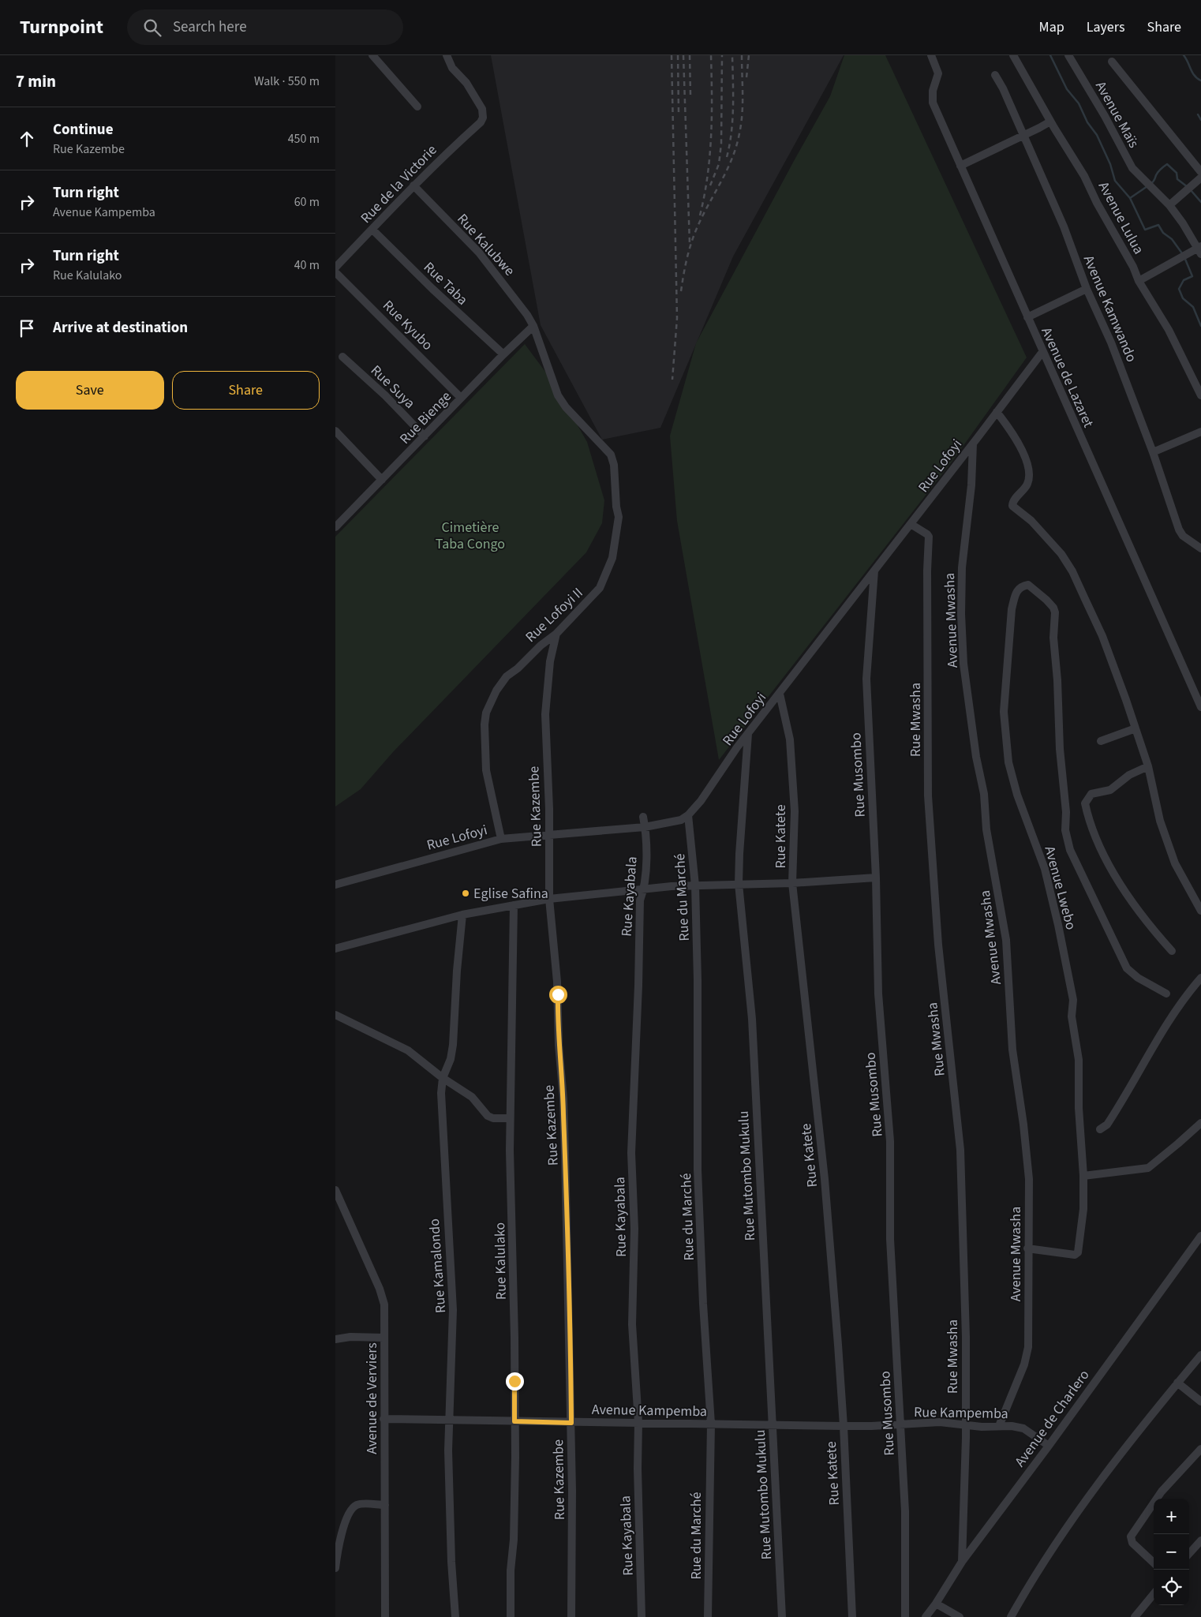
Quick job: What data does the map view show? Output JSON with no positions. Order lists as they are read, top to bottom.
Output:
{
  "streets": {
    "street": [
      "Avenue Maïs",
      "Rue de la Victorie",
      "Avenue Lulua",
      "Rue Kalubwe",
      "Rue Taba",
      "Avenue Kamwando",
      "Rue Kyubo",
      "Avenue de Lazaret",
      "Rue Suya",
      "Rue Bienge",
      "Rue Lofoyi",
      "Rue Lofoyi II",
      "Avenue Mwasha",
      "Rue Mwasha",
      "Rue Musombo",
      "Rue Kazembe",
      "Rue Katete",
      "Avenue Lwebo",
      "Rue Kayabala",
      "Rue du Marché",
      "Rue Mutombo Mukulu",
      "Rue Kalulako",
      "Rue Kamalondo",
      "Avenue de Verviers",
      "Avenue Kampemba",
      "Rue Kampemba",
      "Avenue de Charlero"
    ]
  },
  "crossings": [
    ["Rue de la Victorie", "Rue Kalubwe"],
    ["Rue de la Victorie", "Rue Taba"],
    ["Rue Kalubwe", "Rue Bienge"],
    ["Rue Kalubwe", "Rue Lofoyi II"],
    ["Rue Taba", "Rue Bienge"],
    ["Rue Kyubo", "Rue Bienge"],
    ["Avenue de Lazaret", "Rue Lofoyi"],
    ["Rue Suya", "Rue Bienge"],
    ["Rue Bienge", "Rue Lofoyi II"],
    ["Rue Lofoyi", "Rue Lofoyi II"],
    ["Rue Lofoyi", "Avenue Mwasha"],
    ["Rue Lofoyi", "Rue Mwasha"],
    ["Rue Lofoyi", "Rue Musombo"],
    ["Rue Lofoyi", "Rue Kazembe"],
    ["Rue Lofoyi", "Rue Katete"],
    ["Rue Lofoyi", "Rue Kayabala"],
    ["Rue Lofoyi", "Rue du Marché"],
    ["Rue Lofoyi", "Rue Mutombo Mukulu"],
    ["Rue Lofoyi II", "Rue Kazembe"],
    ["Avenue Mwasha", "Avenue Lwebo"],
    ["Avenue Mwasha", "Rue Kampemba"],
    ["Rue Mwasha", "Rue Kampemba"],
    ["Rue Mwasha", "Avenue de Charlero"],
    ["Rue Musombo", "Rue Kampemba"],
    ["Rue Kazembe", "Avenue Kampemba"],
    ["Rue Katete", "Rue Kampemba"],
    ["Rue Kayabala", "Avenue Kampemba"],
    ["Rue du Marché", "Avenue Kampemba"],
    ["Rue Mutombo Mukulu", "Avenue Kampemba"],
    ["Rue Mutombo Mukulu", "Rue Kampemba"],
    ["Rue Kalulako", "Avenue Kampemba"],
    ["Rue Kamalondo", "Avenue Kampemba"],
    ["Avenue de Verviers", "Avenue Kampemba"],
    ["Avenue Kampemba", "Rue Kampemba"],
    ["Rue Kampemba", "Avenue de Charlero"]
  ],
  "parks": ["Cimetière Taba Congo"],
  "places": ["Eglise Safina"],
  "page": {
    "header": "Turnpoint",
    "search": "Search here",
    "nav": ["Map", "Layers", "Share"],
    "heading": ["7 min", "Walk · 550 m"],
    "list": [
      ["Continue", "Rue Kazembe", "450 m"],
      ["Turn right", "Avenue Kampemba", "60 m"],
      ["Turn right", "Rue Kalulako", "40 m"],
      "Arrive at destination"
    ],
    "buttons": ["Save", "Share"],
    "map_buttons": ["+", "−"]
  }
}
